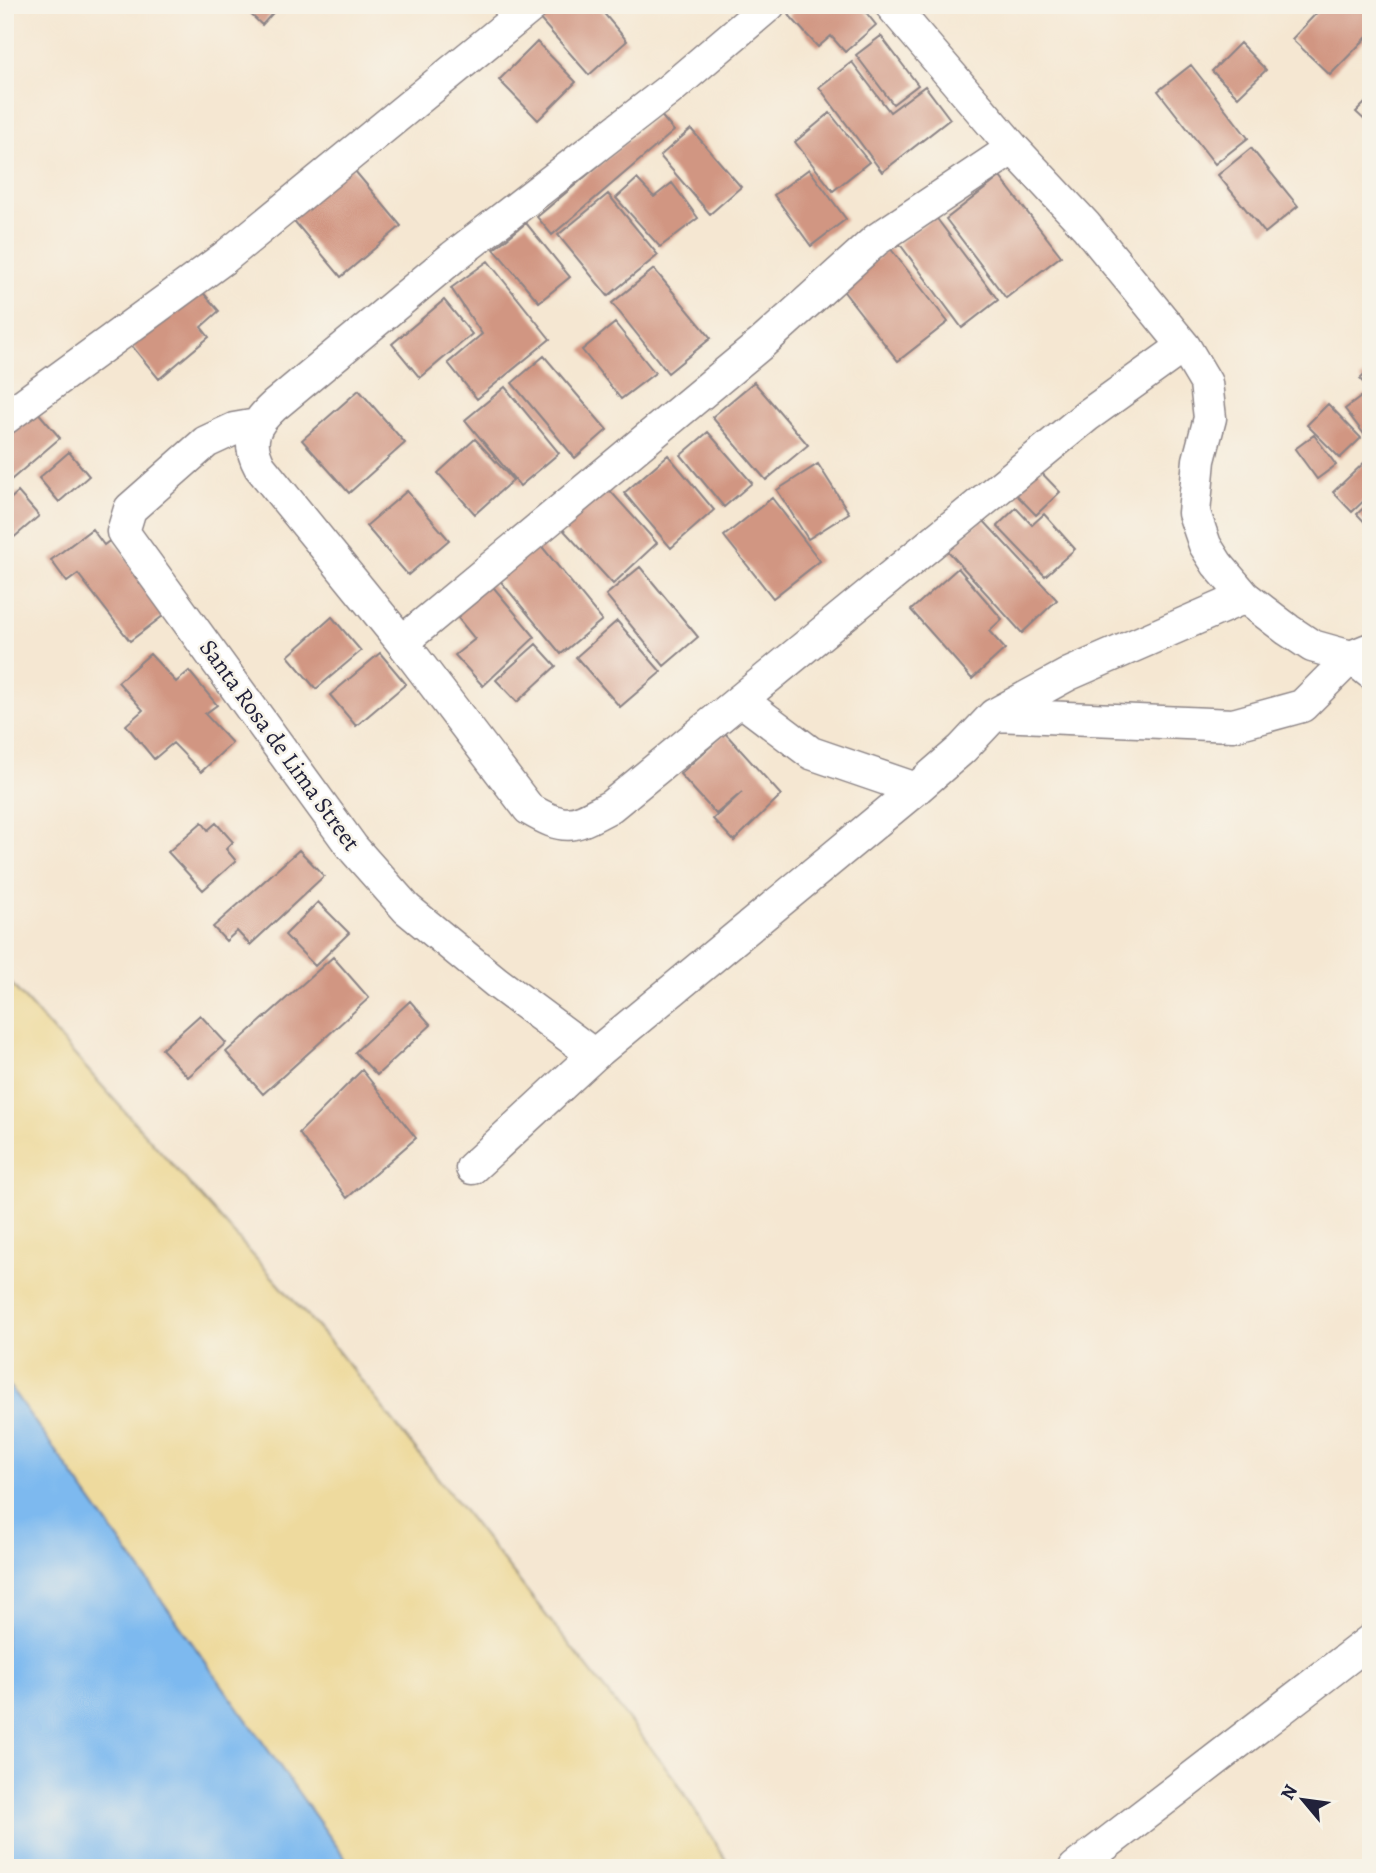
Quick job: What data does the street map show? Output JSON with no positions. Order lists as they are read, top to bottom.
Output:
{
  "streets": {
    "street": ["Santa Rosa de Lima Street"]
  },
  "north": "top left"
}
